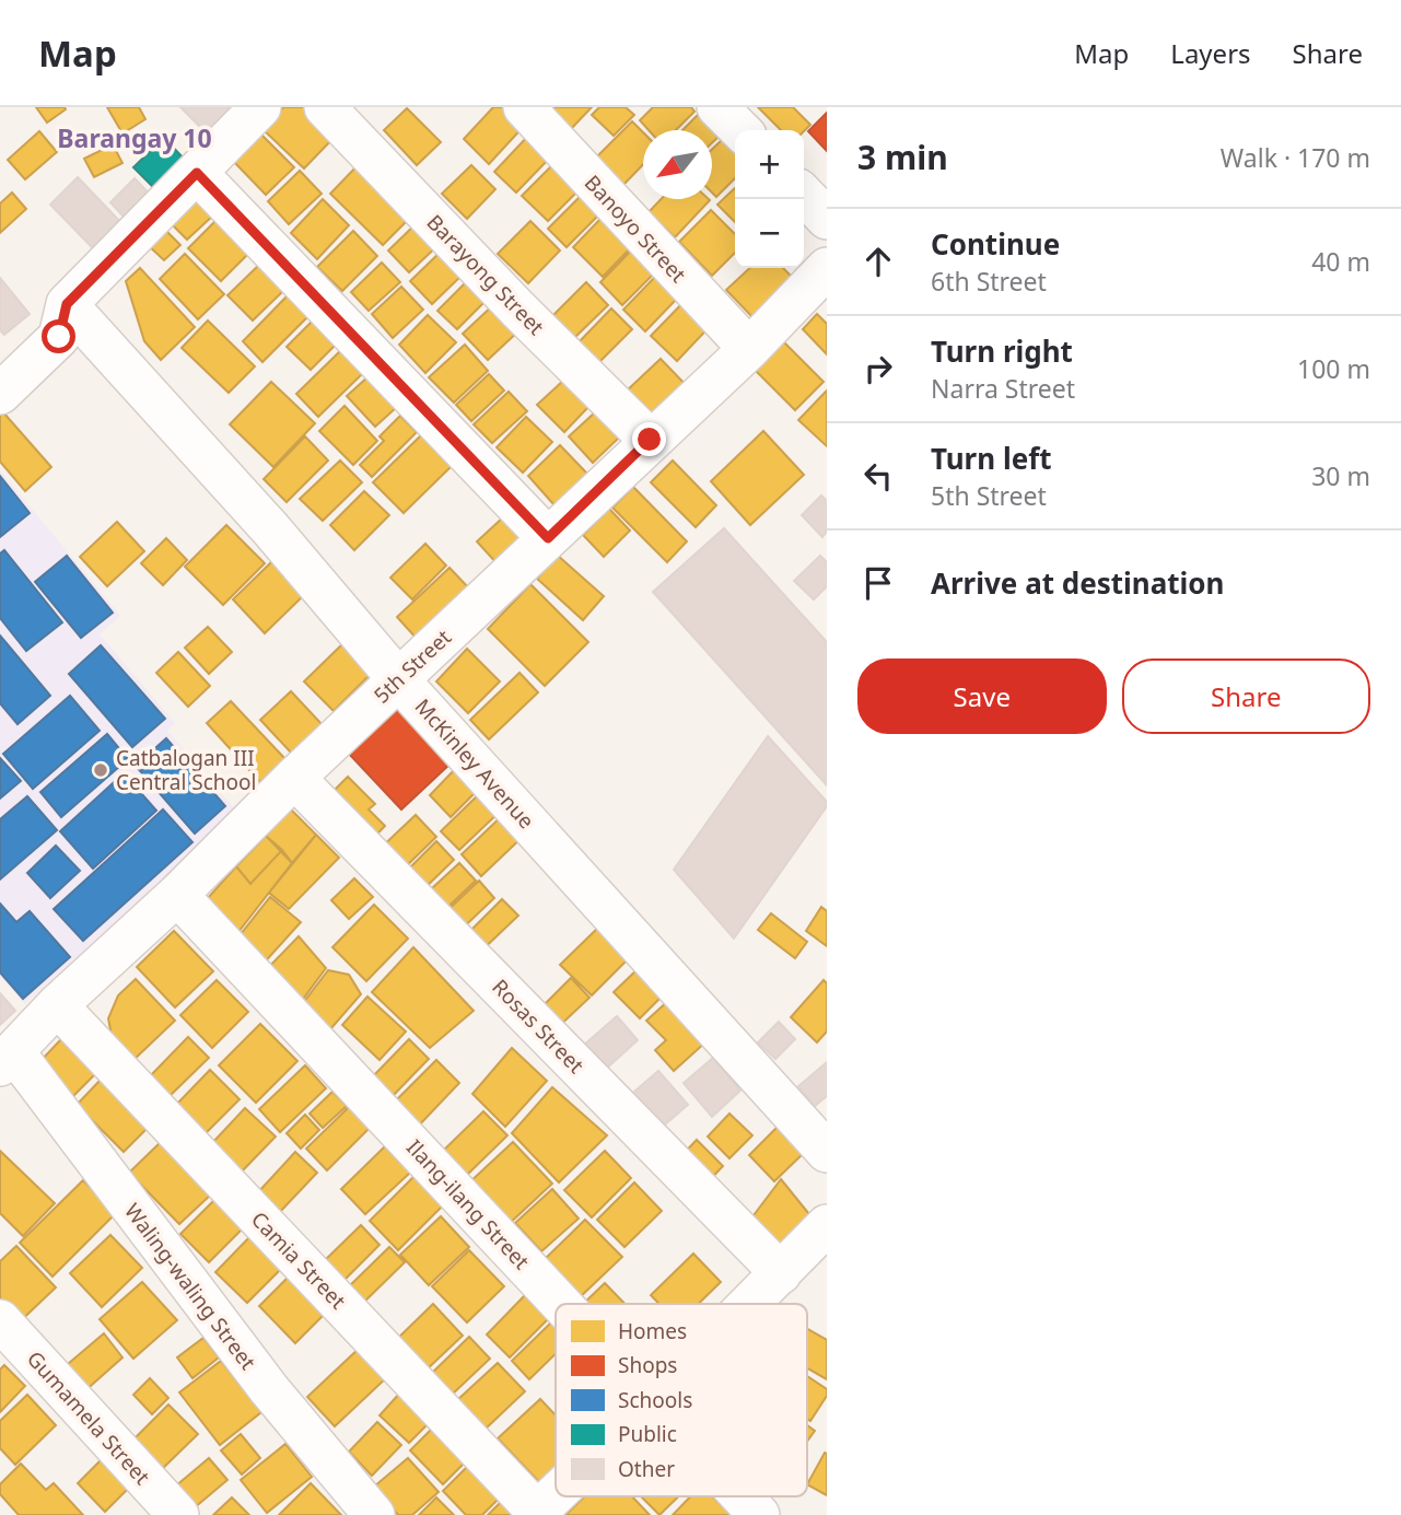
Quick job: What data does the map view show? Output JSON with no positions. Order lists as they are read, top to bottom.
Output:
{
  "streets": {
    "street": [
      "Banoyo Street",
      "Barayong Street",
      "5th Street",
      "McKinley Avenue",
      "Rosas Street",
      "Ilang-ilang Street",
      "Camia Street",
      "Waling-waling Street",
      "Gumamela Street"
    ]
  },
  "crossings": [
    ["Banoyo Street", "5th Street"],
    ["Barayong Street", "5th Street"],
    ["5th Street", "McKinley Avenue"],
    ["5th Street", "Rosas Street"],
    ["5th Street", "Ilang-ilang Street"],
    ["5th Street", "Camia Street"],
    ["5th Street", "Waling-waling Street"]
  ],
  "districts": ["Barangay 10"],
  "places": ["Catbalogan III Central School"],
  "legend": [
    "Homes",
    "Shops",
    "Schools",
    "Public",
    "Other"
  ],
  "north": "bottom left",
  "page": {
    "header": "Map",
    "nav": ["Map", "Layers", "Share"],
    "heading": ["3 min", "Walk · 170 m"],
    "map_buttons": ["+", "−"],
    "list": [
      ["Continue", "6th Street", "40 m"],
      ["Turn right", "Narra Street", "100 m"],
      ["Turn left", "5th Street", "30 m"],
      "Arrive at destination"
    ],
    "buttons": ["Save", "Share"]
  }
}
